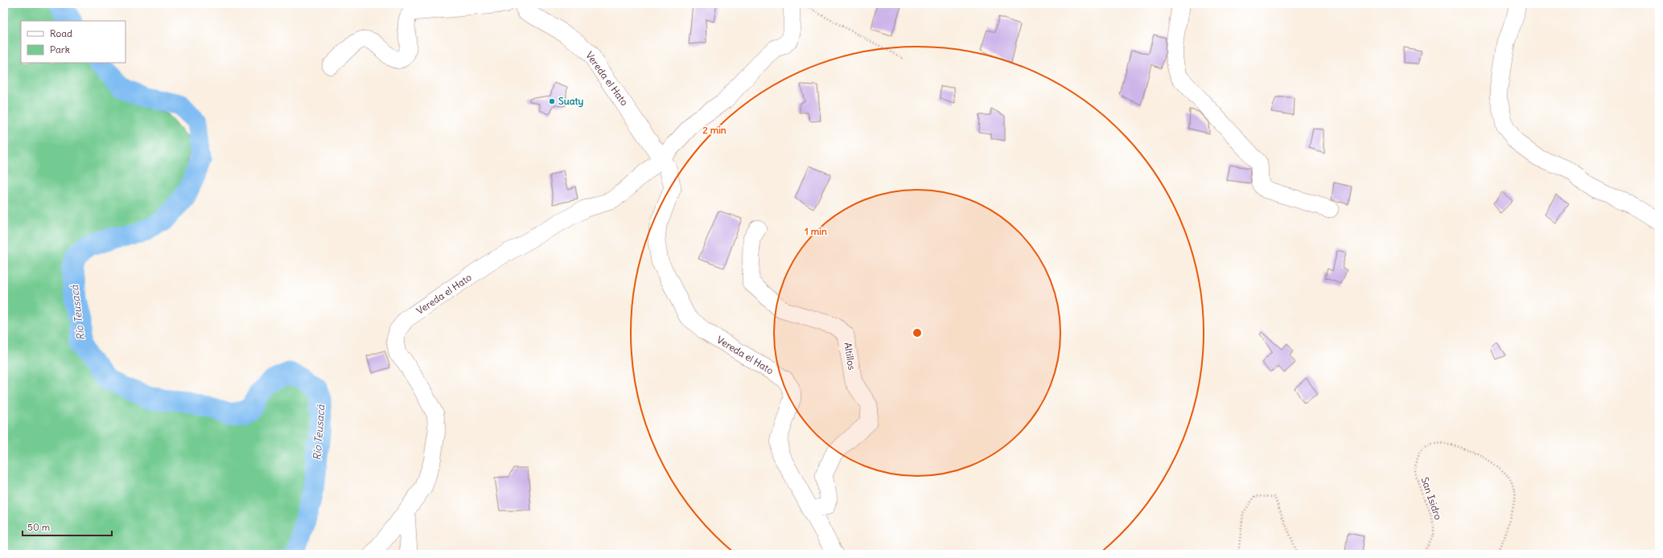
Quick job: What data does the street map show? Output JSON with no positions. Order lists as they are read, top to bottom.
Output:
{
  "streets": {
    "street": ["Vereda el Hato", "Altillos"],
    "path": ["San Isidro"]
  },
  "crossings": [
    ["Vereda el Hato", "Altillos"]
  ],
  "water": ["Río Teusacá"],
  "places": ["Suaty"],
  "legend": ["Road", "Park"],
  "scale_bar": "50 m",
  "rings": ["2 min", "1 min"]
}
